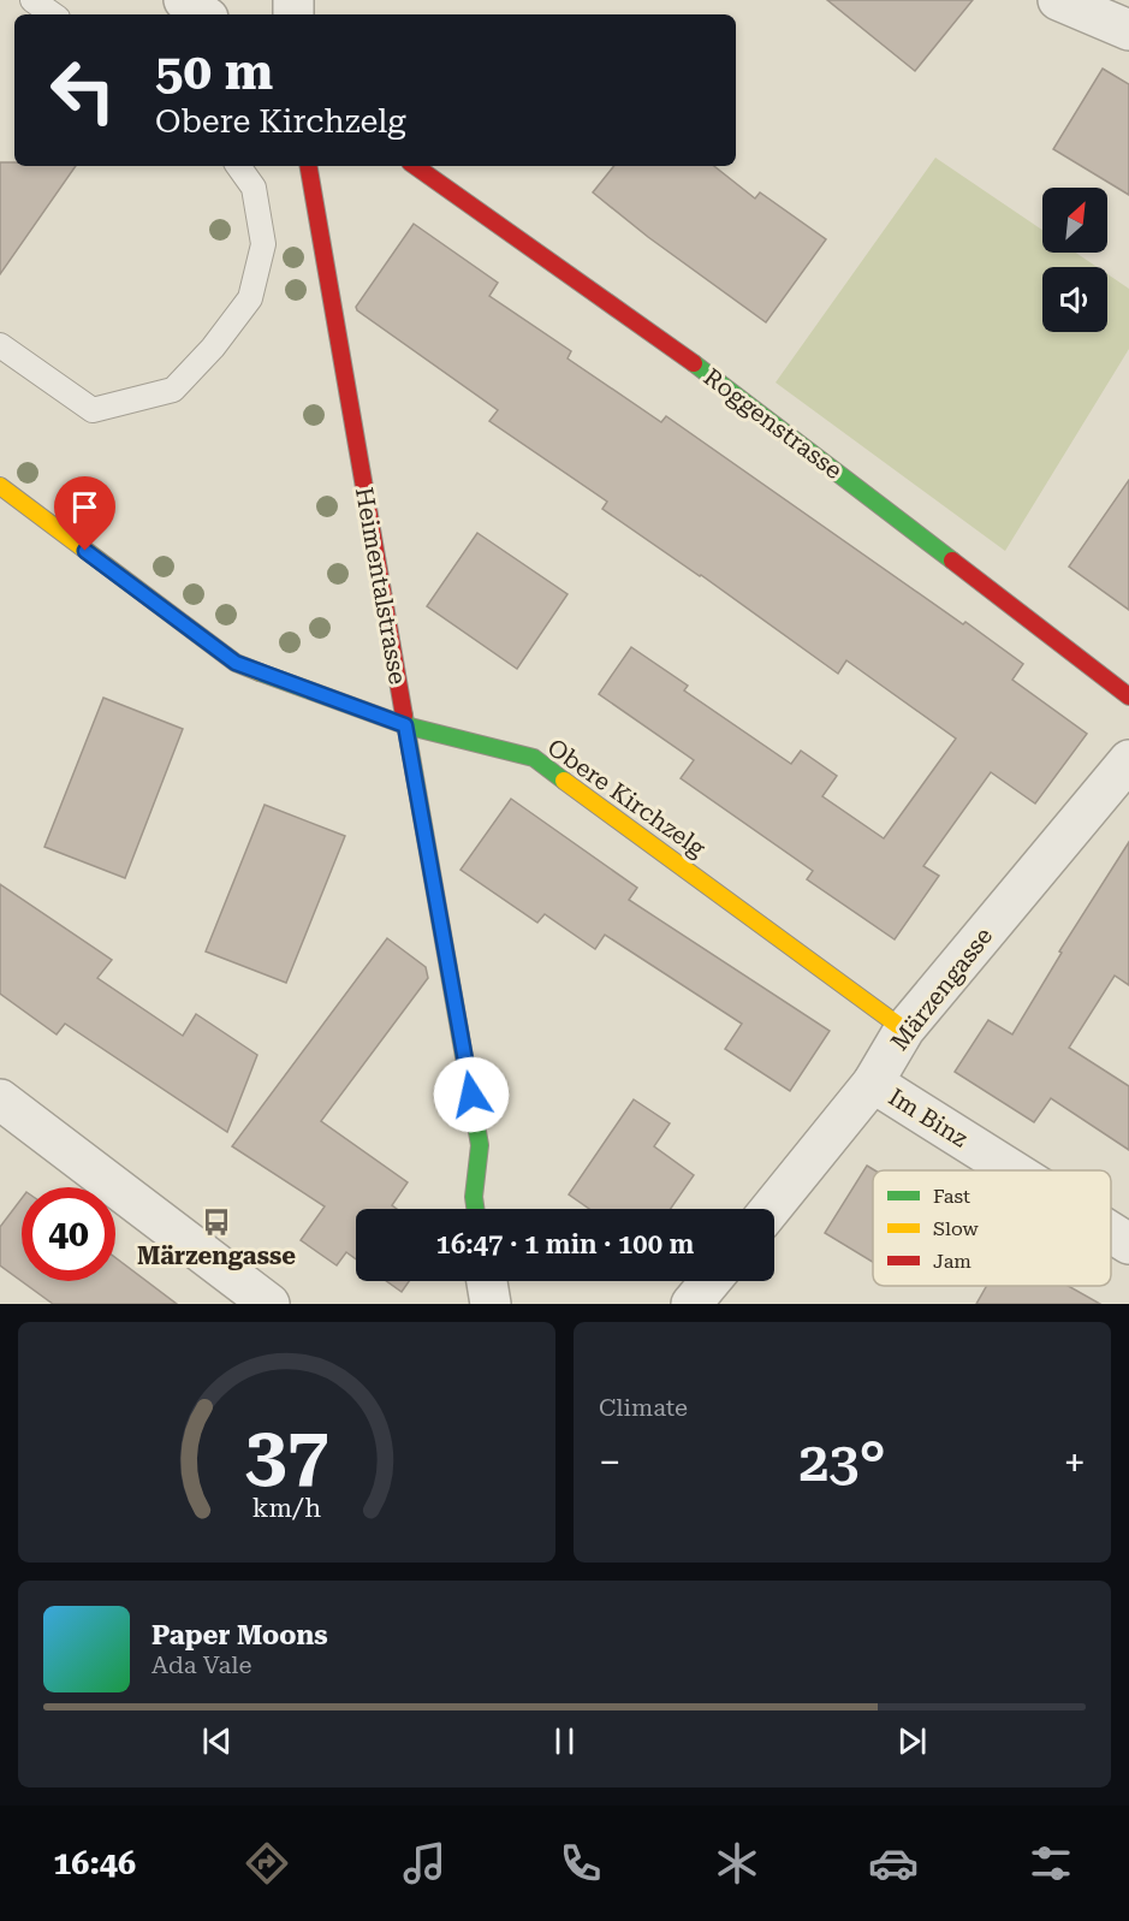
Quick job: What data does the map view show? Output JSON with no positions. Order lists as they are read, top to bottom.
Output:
{
  "streets": {
    "street": [
      "Roggenstrasse",
      "Heimentalstrasse",
      "Obere Kirchzelg",
      "Märzengasse",
      "Im Binz"
    ]
  },
  "crossings": [
    ["Heimentalstrasse", "Obere Kirchzelg"],
    ["Obere Kirchzelg", "Märzengasse"],
    ["Märzengasse", "Im Binz"]
  ],
  "places": {
    "bus stop": ["Märzengasse"]
  },
  "legend": ["Fast", "Slow", "Jam"],
  "north": "top right",
  "page": {
    "turn": ["50 m", "Obere Kirchzelg"],
    "limit": "40",
    "trip": "16:47 · 1 min · 100 m",
    "tile": "Climate",
    "heat": ["−", "23°", "+"],
    "song": ["Paper Moons", "Ada Vale"],
    "tabs": "16:46",
    "gauge": ["37", "km/h"]
  }
}
